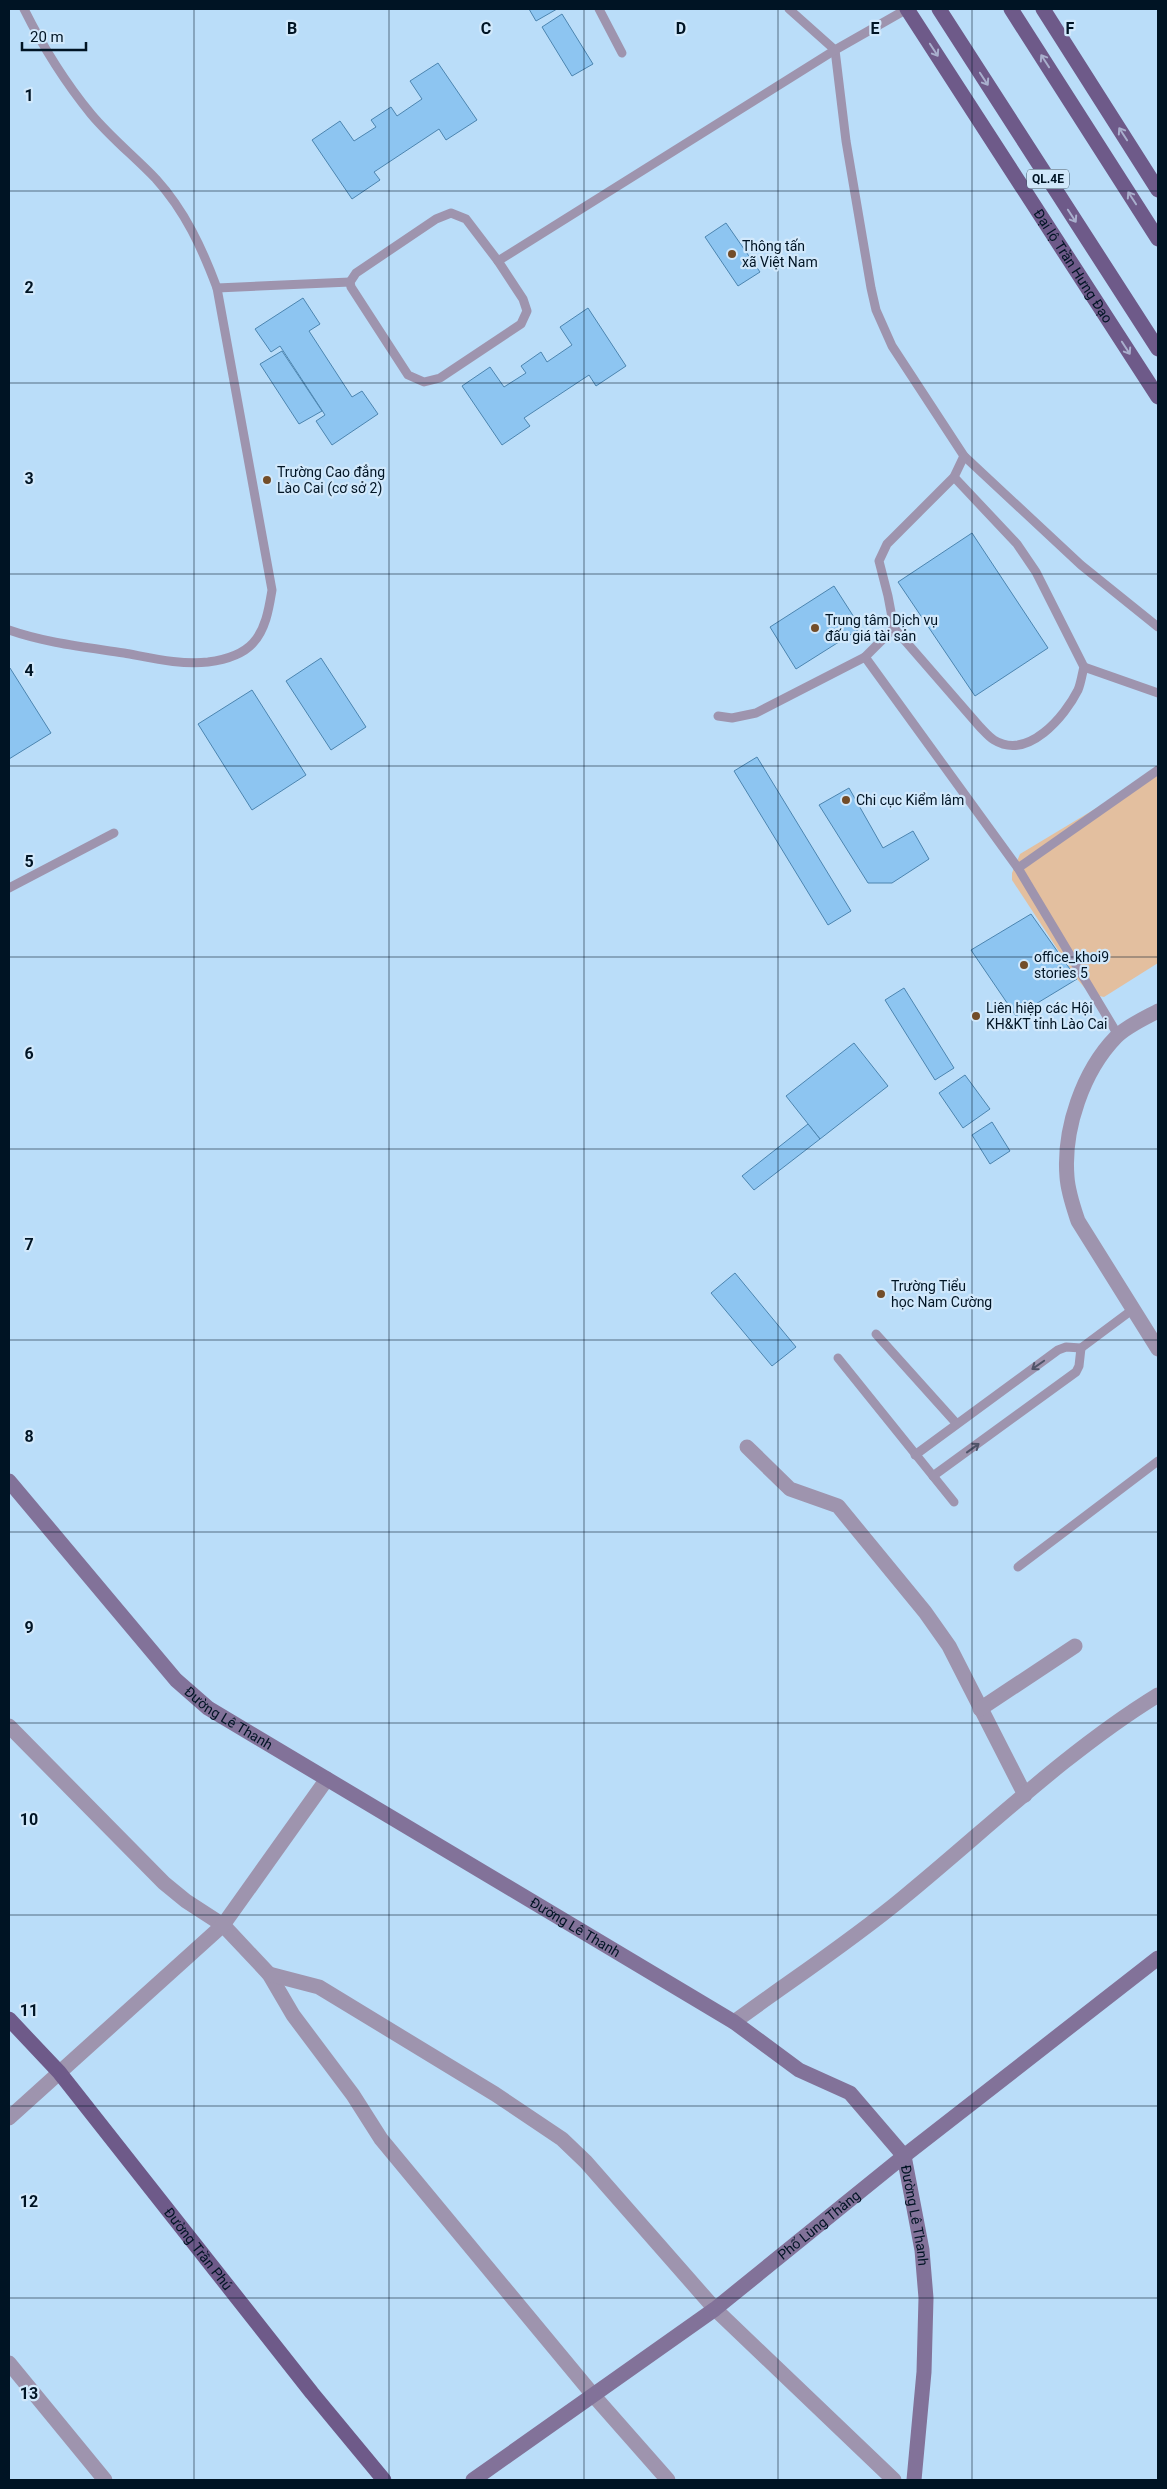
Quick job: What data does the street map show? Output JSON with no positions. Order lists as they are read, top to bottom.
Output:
{
  "streets": {
    "main road": ["QL.4E", "Đại lộ Trần Hưng Đạo", "Đường Trần Phú"],
    "street": ["Đường Lê Thanh", "Phố Lùng Thàng"]
  },
  "crossings": [
    ["Đường Lê Thanh", "Phố Lùng Thàng"]
  ],
  "places": [
    "Thông tấn xã Việt Nam",
    "Trường Cao đẳng Lào Cai (cơ sở 2)",
    "Trung tâm Dịch vụ đấu giá tài sản",
    "Chi cục Kiểm lâm",
    "office_khoi9 stories 5",
    "Liên hiệp các Hội KH&KT tỉnh Lào Cai",
    "Trường Tiểu học Nam Cường"
  ],
  "scale_bar": "20 m",
  "grid": {
    "columns": [
      "B",
      "C",
      "D",
      "E",
      "F"
    ],
    "rows": [
      "1",
      "2",
      "3",
      "4",
      "5",
      "6",
      "7",
      "8",
      "9",
      "10",
      "11",
      "12",
      "13"
    ]
  }
}
